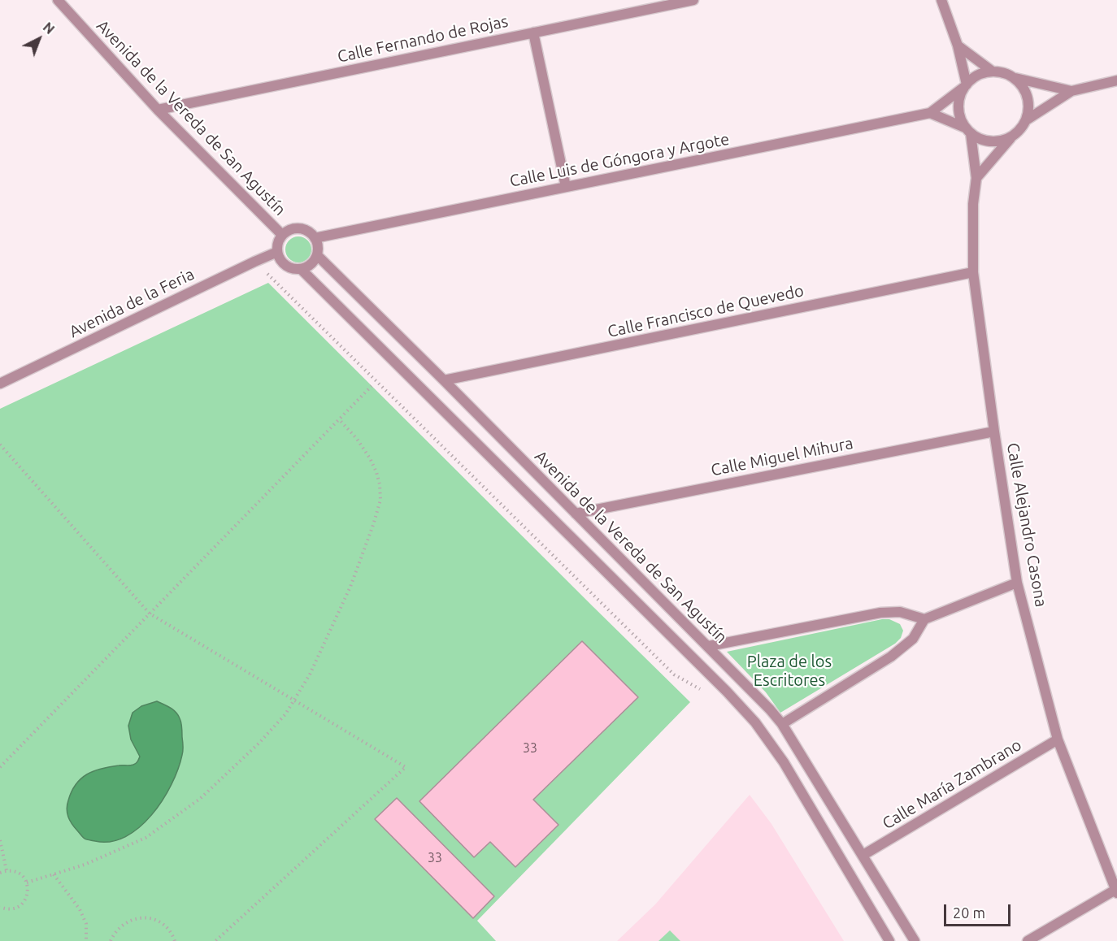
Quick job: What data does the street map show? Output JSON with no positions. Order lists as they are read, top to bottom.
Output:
{
  "streets": {
    "street": [
      "Calle Fernando de Rojas",
      "Avenida de la Vereda de San Agustín",
      "Calle Luis de Góngora y Argote",
      "Avenida de la Feria",
      "Calle Francisco de Quevedo",
      "Calle Miguel Mihura",
      "Calle Alejandro Casona",
      "Calle María Zambrano"
    ]
  },
  "crossings": [
    ["Calle Fernando de Rojas", "Avenida de la Vereda de San Agustín"],
    ["Avenida de la Vereda de San Agustín", "Calle Luis de Góngora y Argote"],
    ["Avenida de la Vereda de San Agustín", "Avenida de la Feria"],
    ["Avenida de la Vereda de San Agustín", "Calle Francisco de Quevedo"],
    ["Avenida de la Vereda de San Agustín", "Calle Miguel Mihura"],
    ["Avenida de la Vereda de San Agustín", "Calle María Zambrano"],
    ["Calle Luis de Góngora y Argote", "Avenida de la Feria"],
    ["Calle Luis de Góngora y Argote", "Calle Alejandro Casona"],
    ["Calle Francisco de Quevedo", "Calle Alejandro Casona"],
    ["Calle Miguel Mihura", "Calle Alejandro Casona"],
    ["Calle Alejandro Casona", "Calle María Zambrano"]
  ],
  "parks": ["Plaza de los Escritores"],
  "house_numbers": ["33", "33"],
  "scale_bar": "20 m",
  "north": "top right"
}
